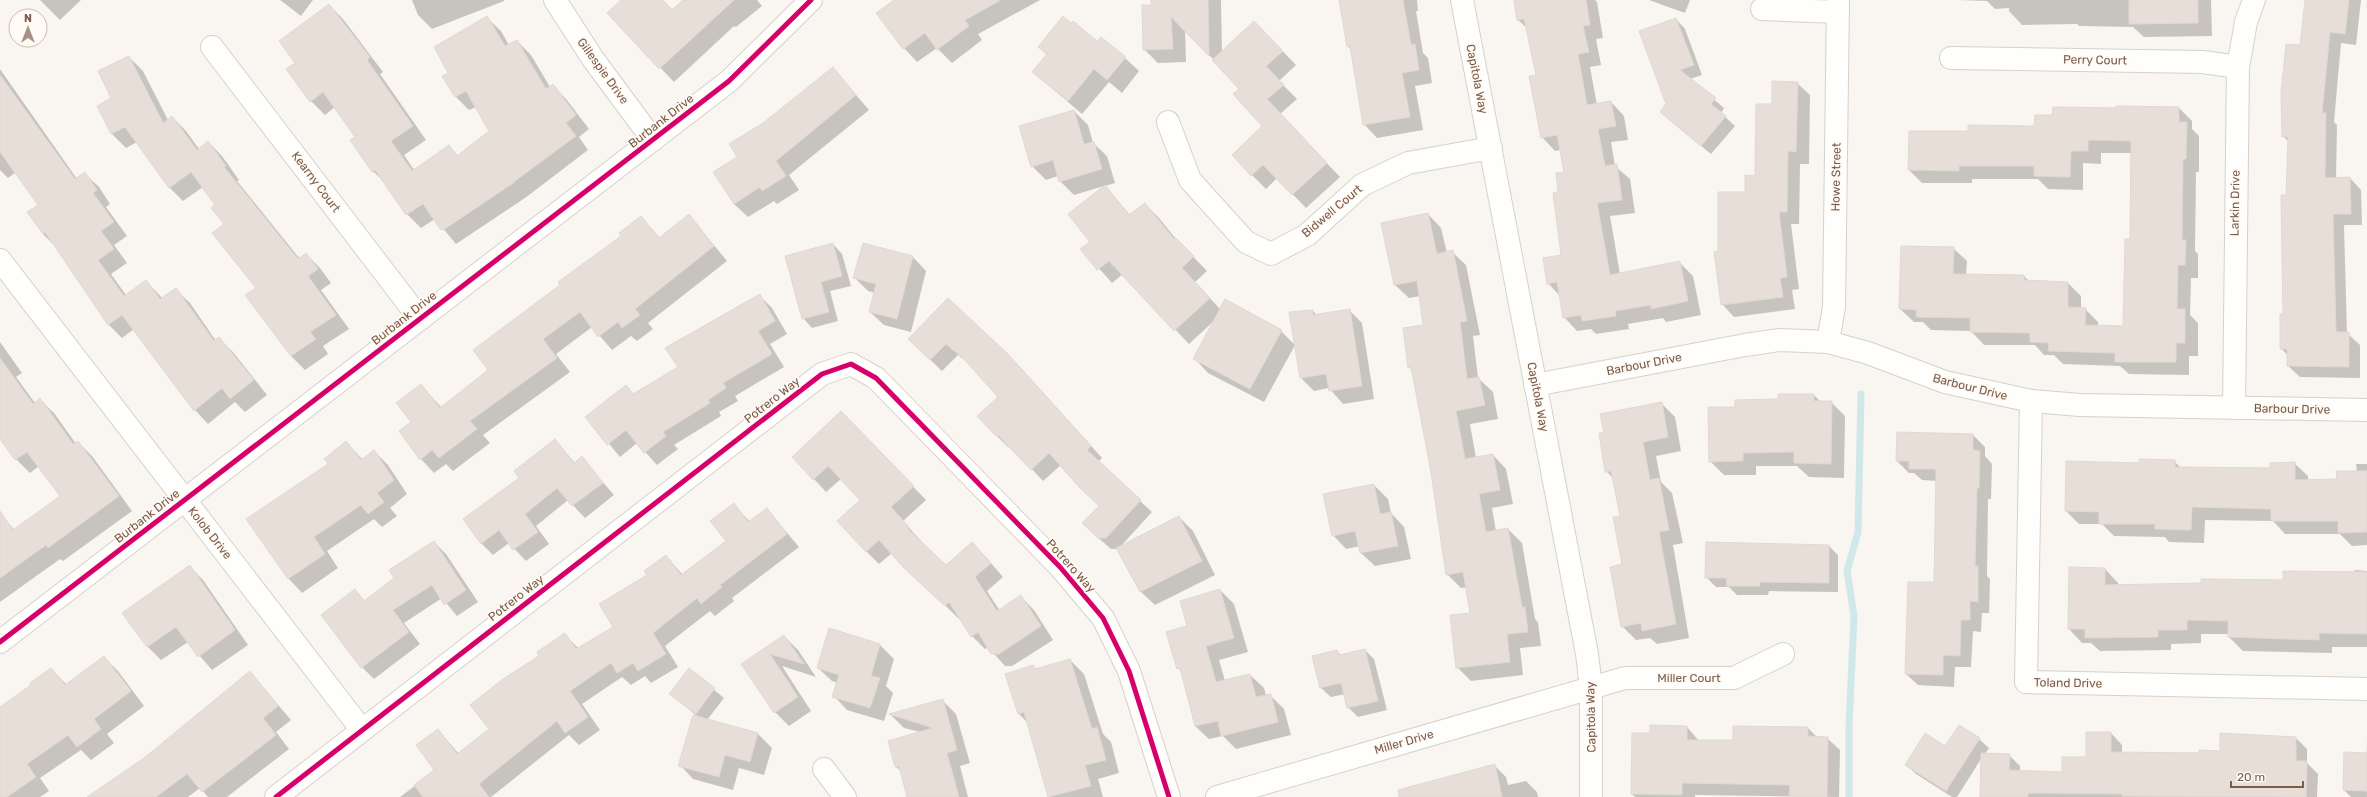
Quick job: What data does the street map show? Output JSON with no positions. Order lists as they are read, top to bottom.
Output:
{
  "streets": {
    "street": [
      "Perry Court",
      "Gillespie Drive",
      "Capitola Way",
      "Burbank Drive",
      "Howe Street",
      "Kearny Court",
      "Larkin Drive",
      "Bidwell Court",
      "Barbour Drive",
      "Potrero Way",
      "Kolob Drive",
      "Miller Court",
      "Toland Drive",
      "Miller Drive"
    ]
  },
  "crossings": [
    ["Perry Court", "Larkin Drive"],
    ["Gillespie Drive", "Burbank Drive"],
    ["Capitola Way", "Bidwell Court"],
    ["Capitola Way", "Barbour Drive"],
    ["Capitola Way", "Miller Court"],
    ["Capitola Way", "Miller Drive"],
    ["Burbank Drive", "Kearny Court"],
    ["Burbank Drive", "Kolob Drive"],
    ["Howe Street", "Barbour Drive"],
    ["Larkin Drive", "Barbour Drive"],
    ["Barbour Drive", "Toland Drive"],
    ["Potrero Way", "Kolob Drive"],
    ["Miller Court", "Miller Drive"]
  ],
  "scale_bar": "20 m",
  "north": "top"
}
